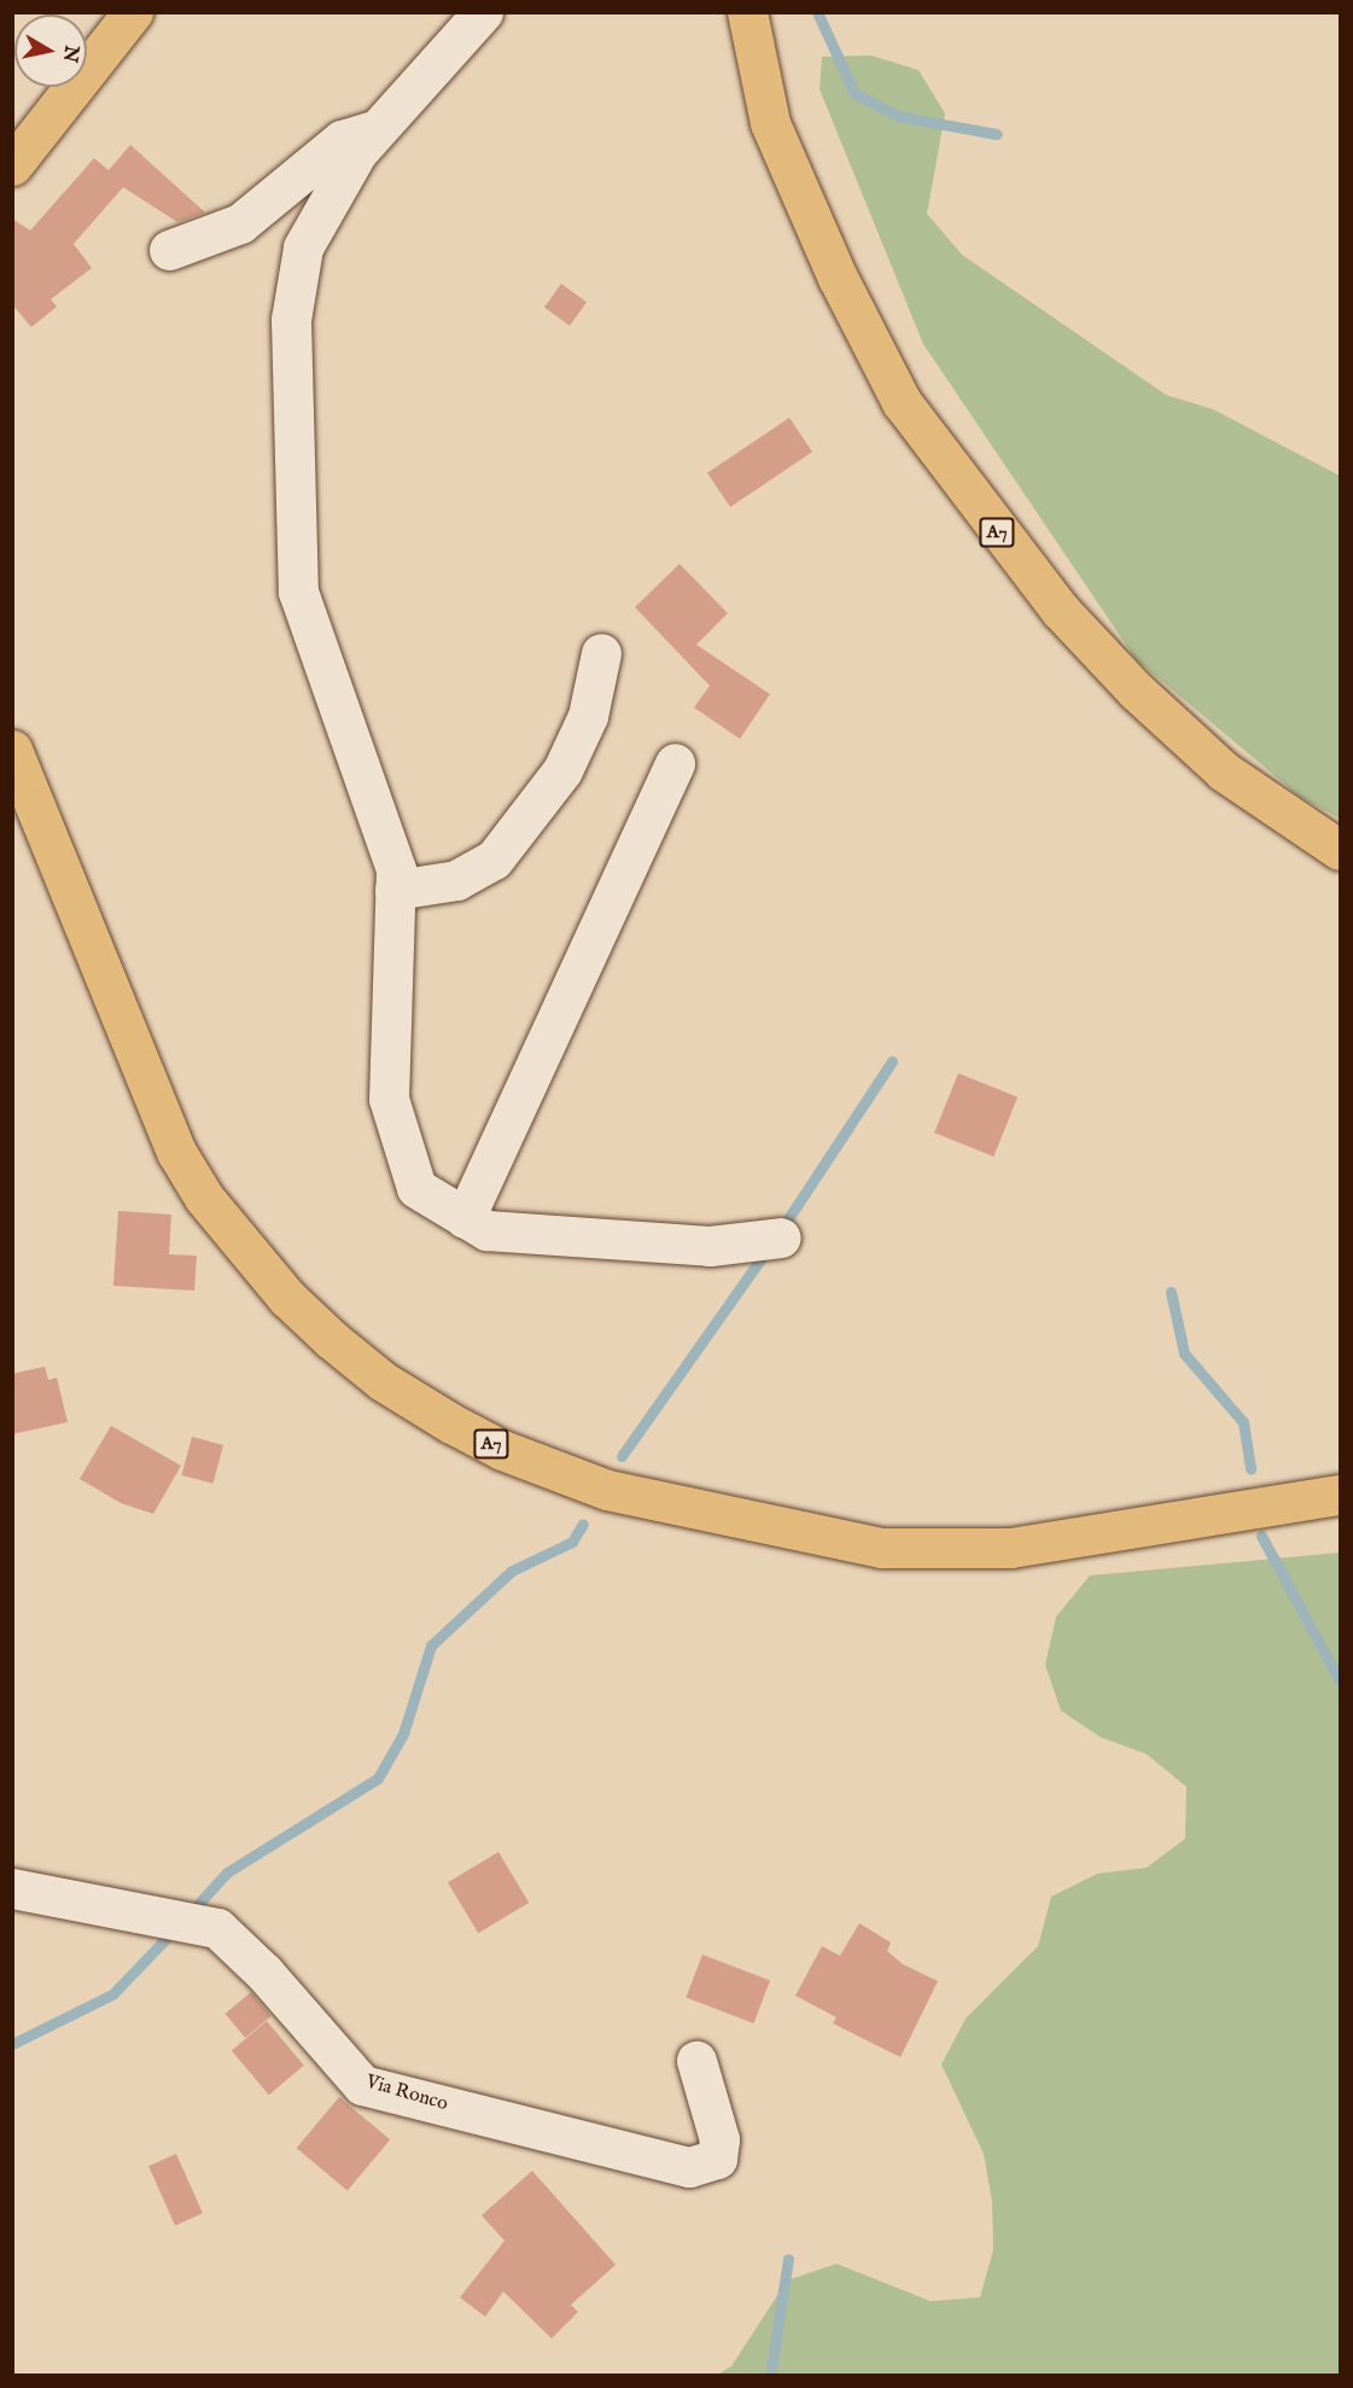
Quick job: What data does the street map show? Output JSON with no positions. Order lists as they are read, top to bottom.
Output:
{
  "streets": {
    "highway": ["A7"],
    "street": ["Via Ronco"]
  },
  "north": "right"
}
